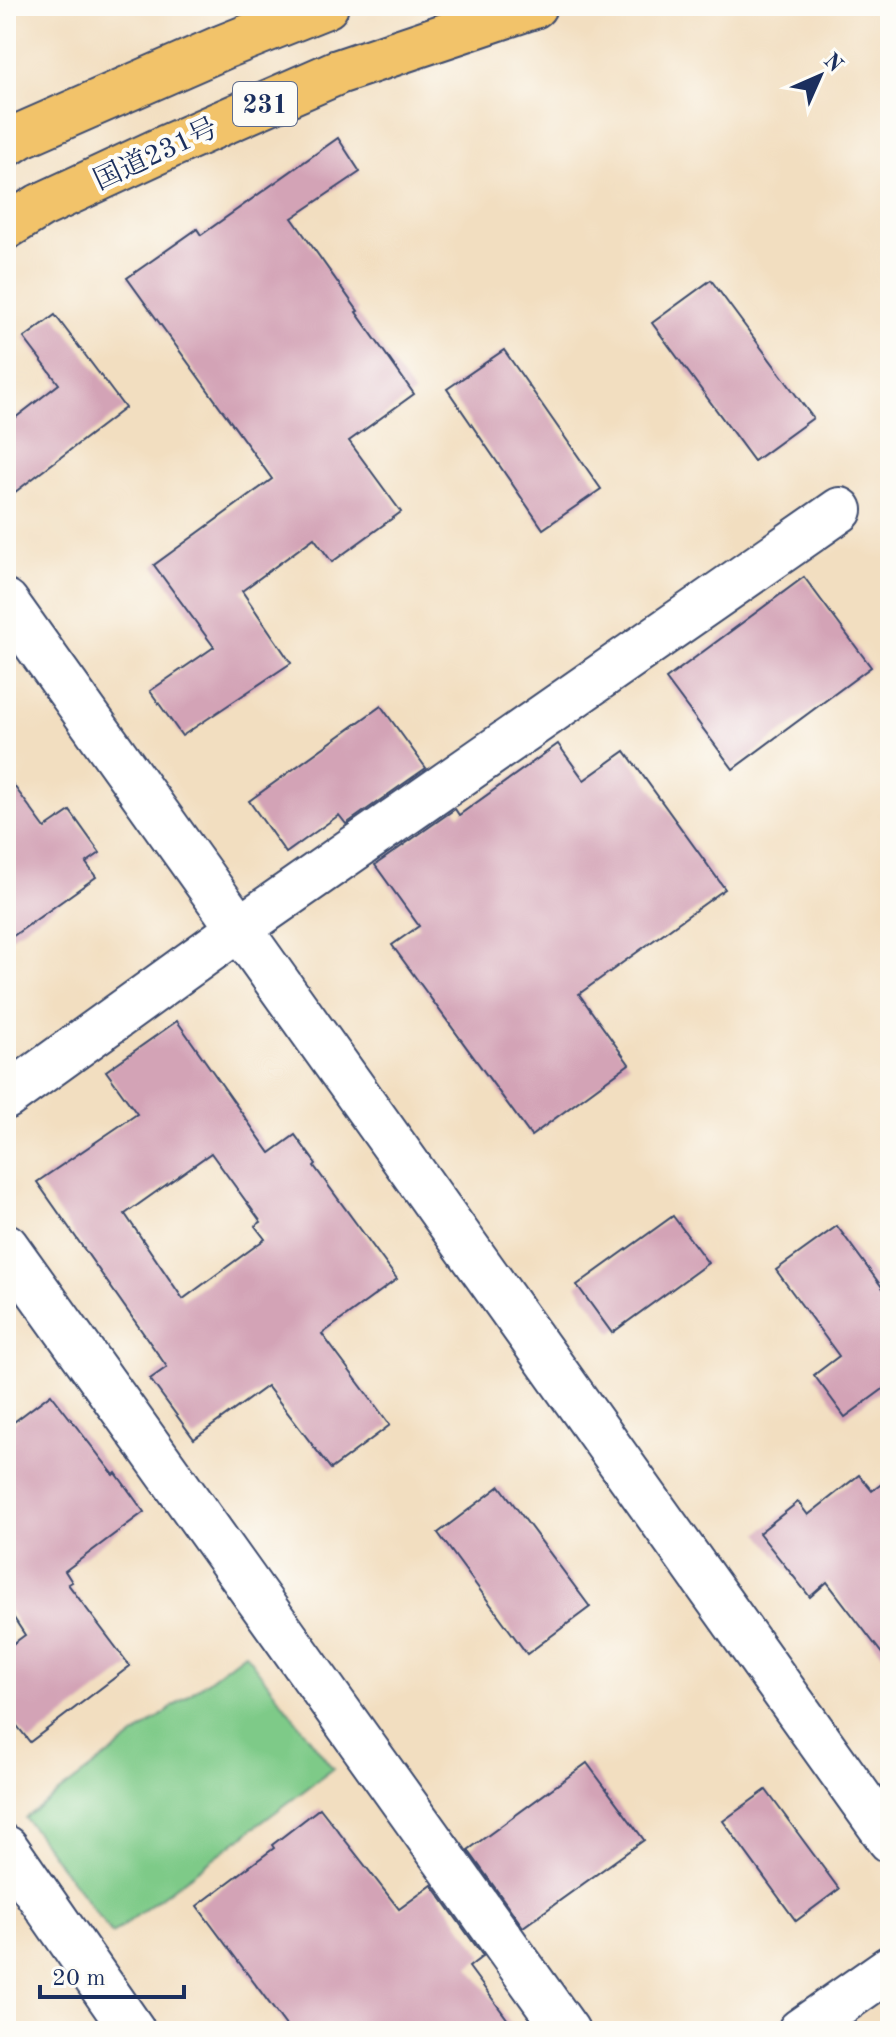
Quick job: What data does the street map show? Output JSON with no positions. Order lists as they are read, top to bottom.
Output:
{
  "streets": {
    "highway": ["231", "国道231号"]
  },
  "scale_bar": "20 m",
  "north": "top right"
}
